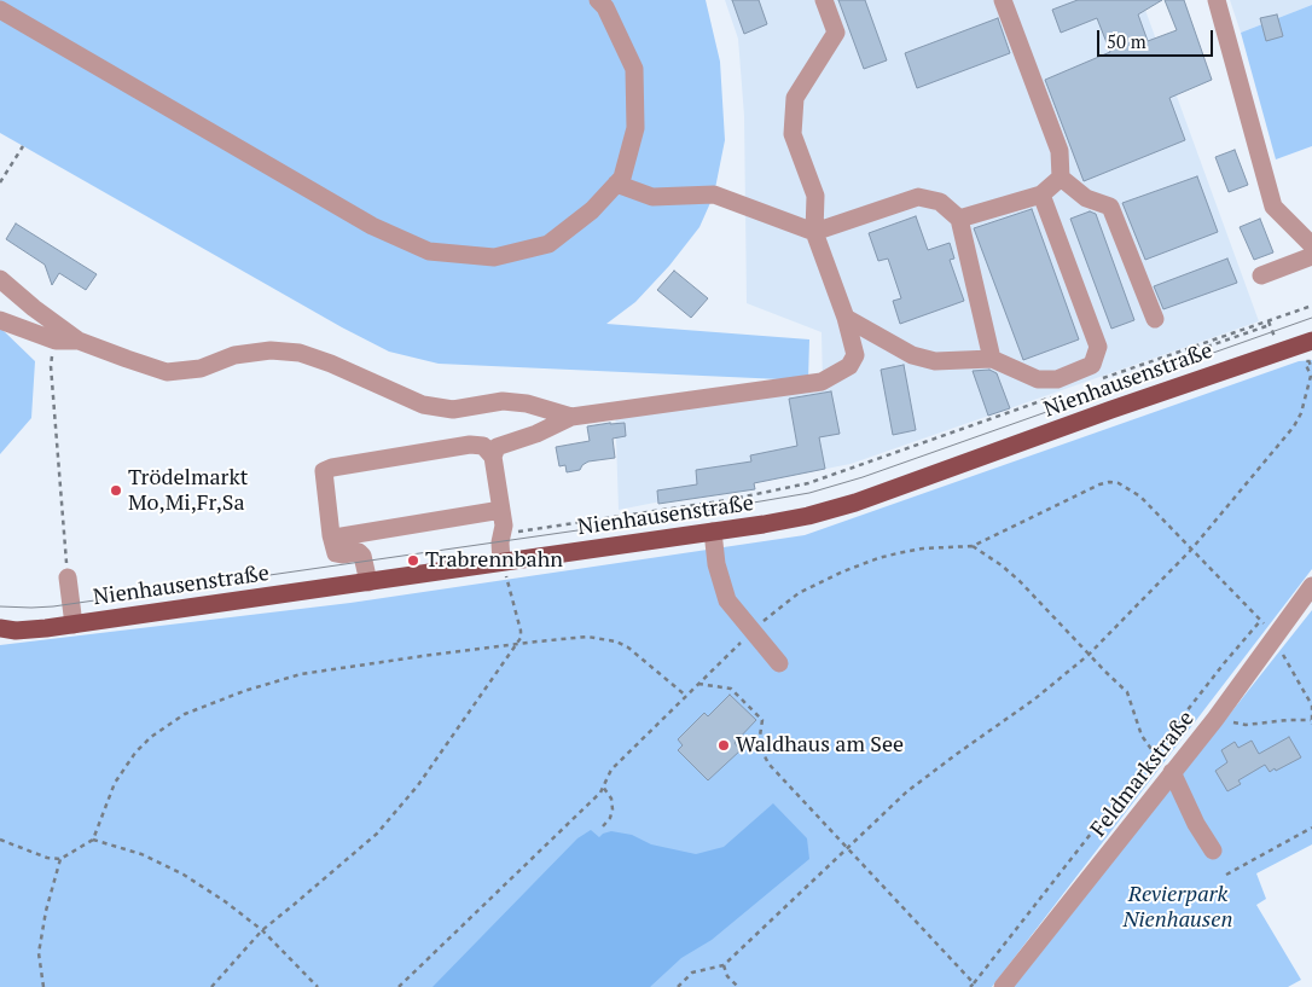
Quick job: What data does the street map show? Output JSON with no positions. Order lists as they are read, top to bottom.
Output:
{
  "streets": {
    "main road": ["Nienhausenstraße"],
    "street": ["Feldmarkstraße"]
  },
  "parks": ["Revierpark Nienhausen"],
  "places": ["Trödelmarkt Mo,Mi,Fr,Sa", "Trabrennbahn", "Waldhaus am See"],
  "scale_bar": "50 m"
}
